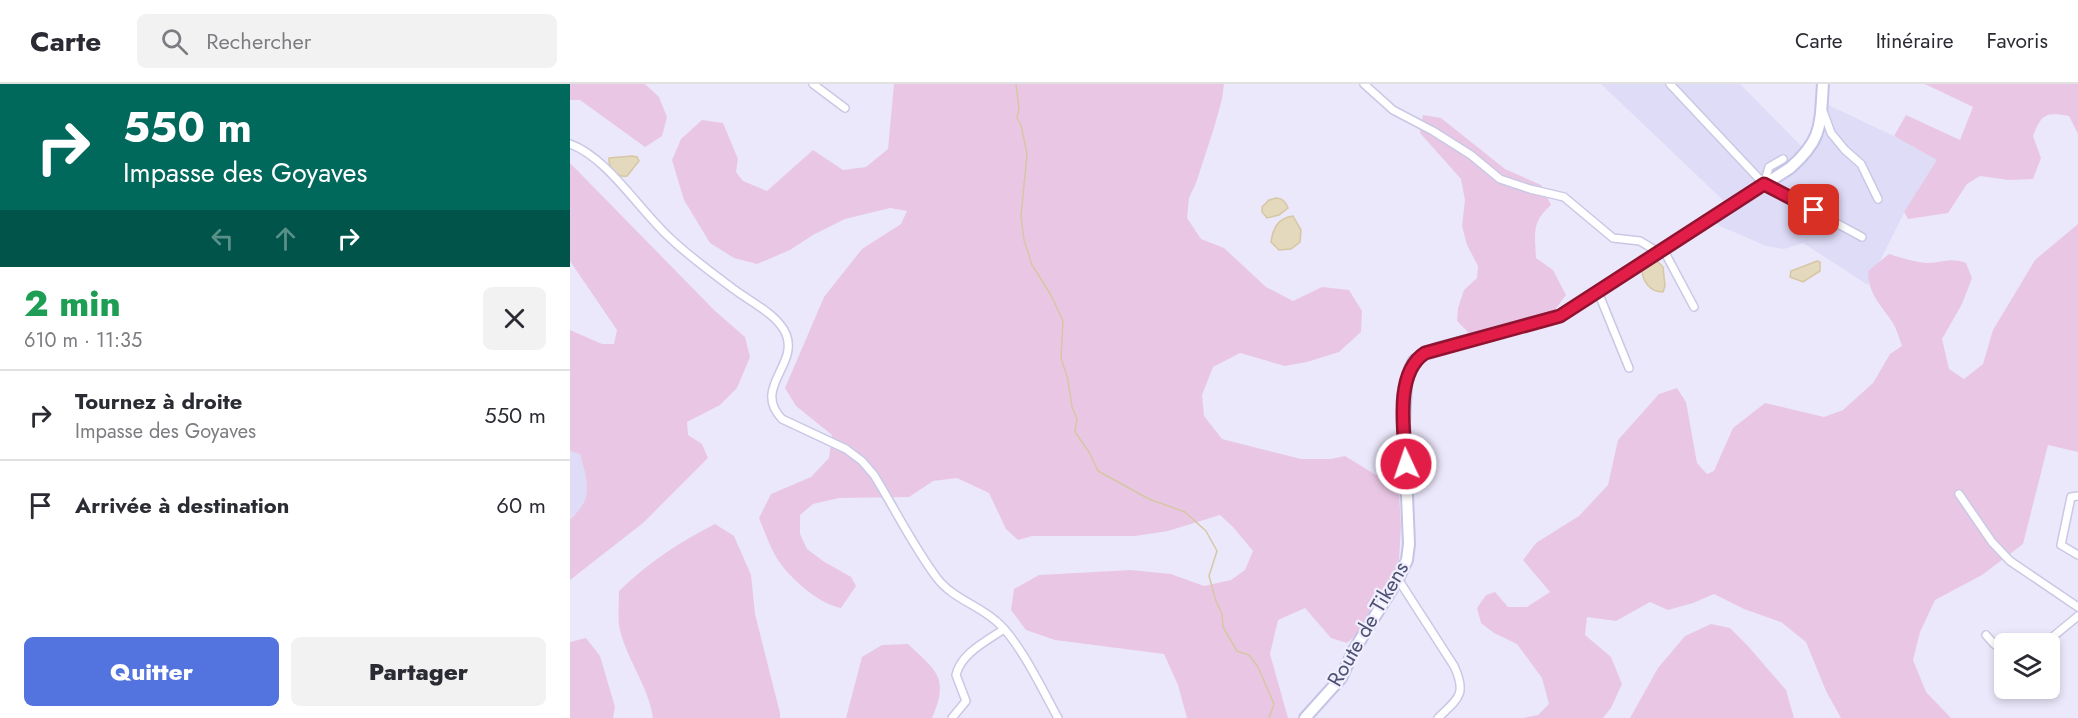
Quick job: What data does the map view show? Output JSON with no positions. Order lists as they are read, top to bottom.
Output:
{
  "streets": {
    "street": ["Route de Tikens"]
  },
  "page": {
    "header": "Carte",
    "search": "Rechercher",
    "nav": ["Carte", "Itinéraire", "Favoris"],
    "turn": ["550 m", "Impasse des Goyaves"],
    "heading": ["2 min", "610 m · 11:35"],
    "list": [
      {
        "name": "Tournez à droite",
        "note": "Impasse des Goyaves",
        "value": "550 m"
      },
      {
        "name": "Arrivée à destination",
        "value": "60 m"
      }
    ],
    "buttons": ["Quitter", "Partager"]
  }
}
